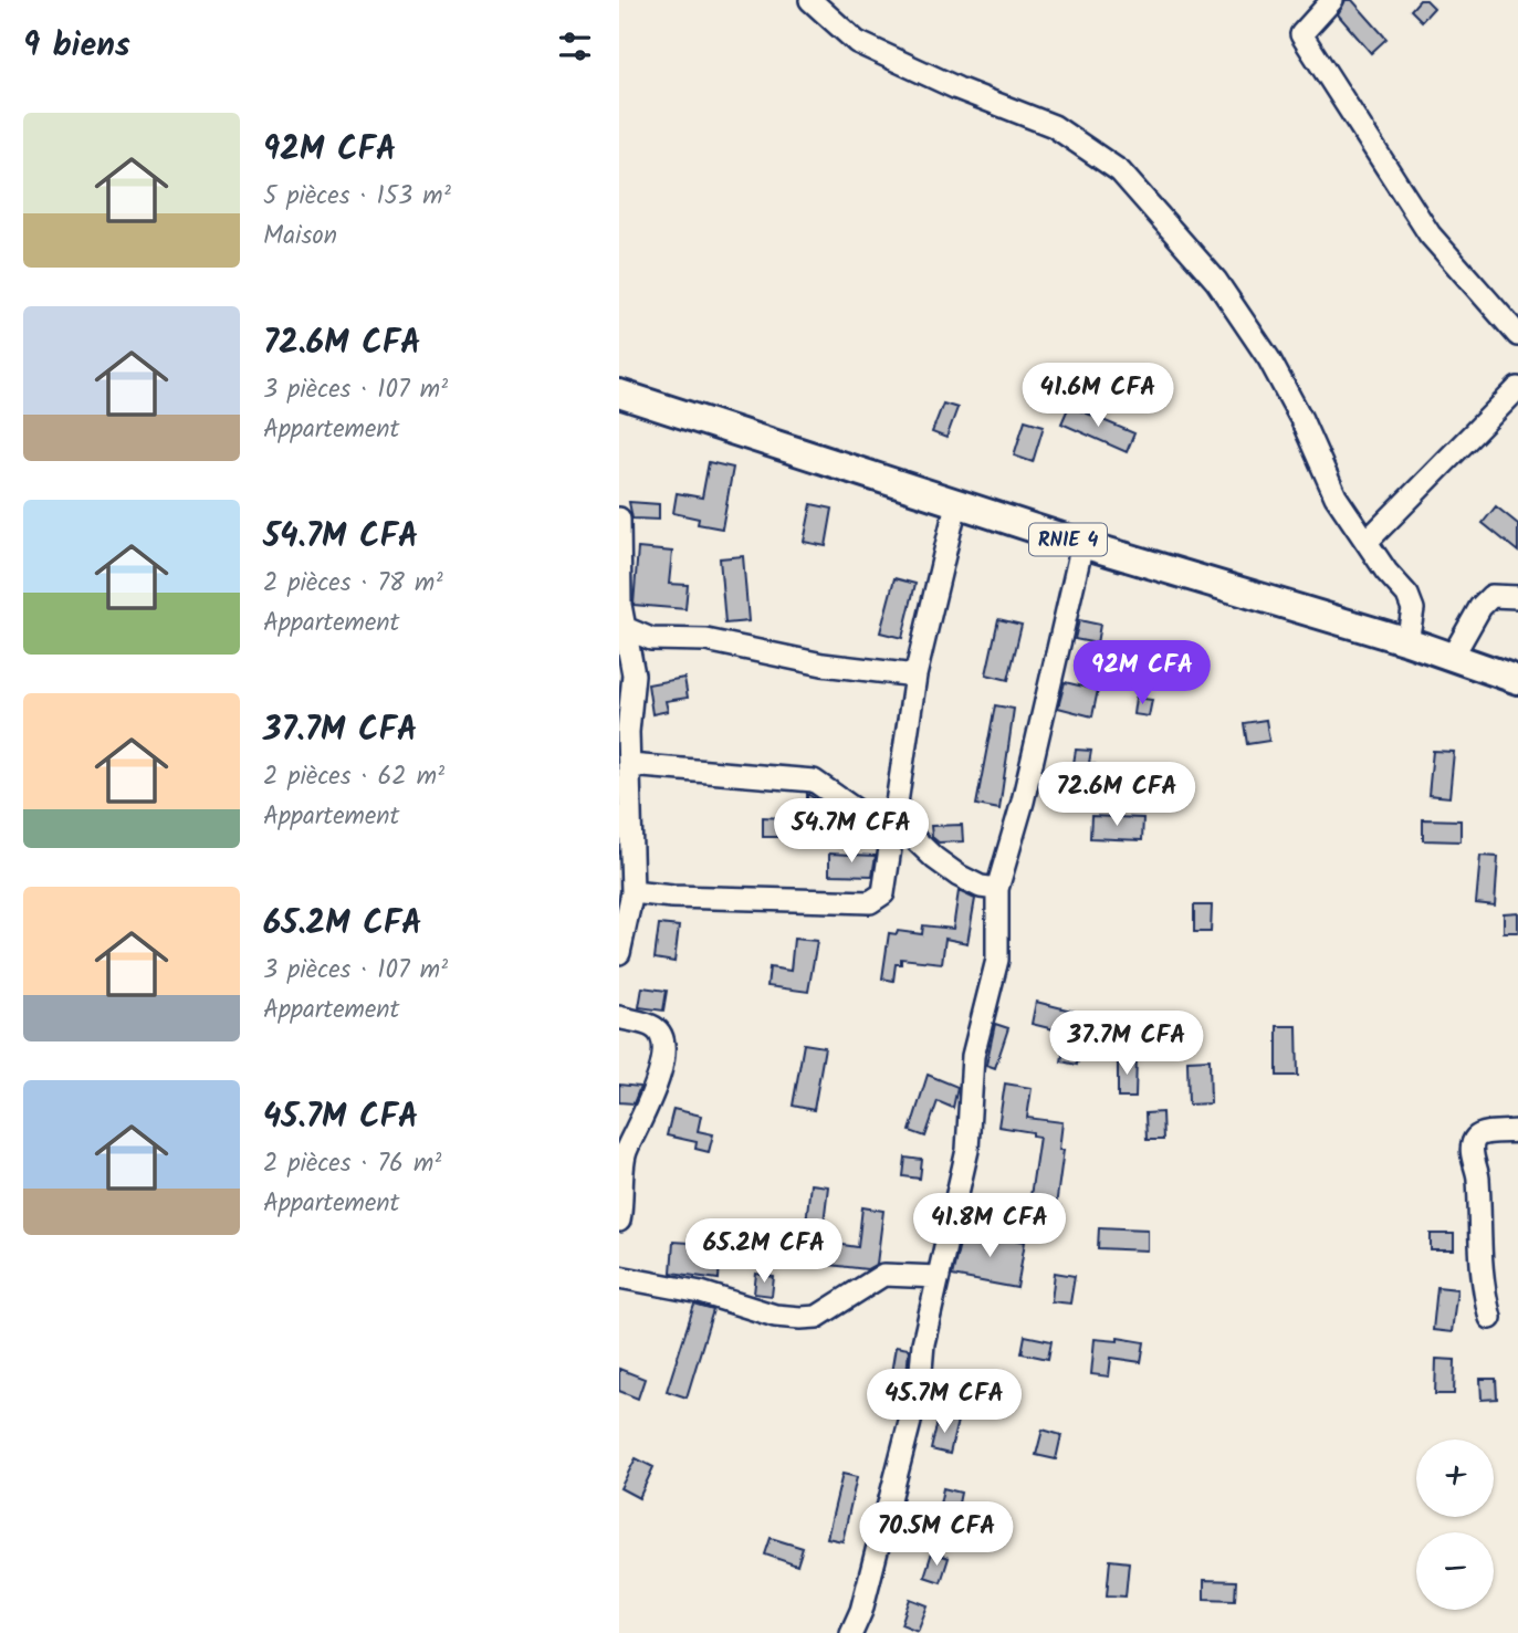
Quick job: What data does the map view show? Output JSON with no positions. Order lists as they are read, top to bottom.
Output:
{
  "streets": {
    "main road": ["RNIE 4"]
  },
  "page": {
    "heading": "9 biens",
    "list": [
      {
        "name": "92M CFA",
        "note": "5 pièces · 153 m² · Maison"
      },
      {
        "name": "72.6M CFA",
        "note": "3 pièces · 107 m² · Appartement"
      },
      {
        "name": "54.7M CFA",
        "note": "2 pièces · 78 m² · Appartement"
      },
      {
        "name": "37.7M CFA",
        "note": "2 pièces · 62 m² · Appartement"
      },
      {
        "name": "65.2M CFA",
        "note": "3 pièces · 107 m² · Appartement"
      },
      {
        "name": "45.7M CFA",
        "note": "2 pièces · 76 m² · Appartement"
      }
    ],
    "price": [
      "41.6M CFA",
      "92M CFA",
      "72.6M CFA",
      "54.7M CFA",
      "37.7M CFA",
      "41.8M CFA",
      "65.2M CFA",
      "45.7M CFA",
      "70.5M CFA"
    ],
    "map_buttons": ["+", "−"]
  }
}
